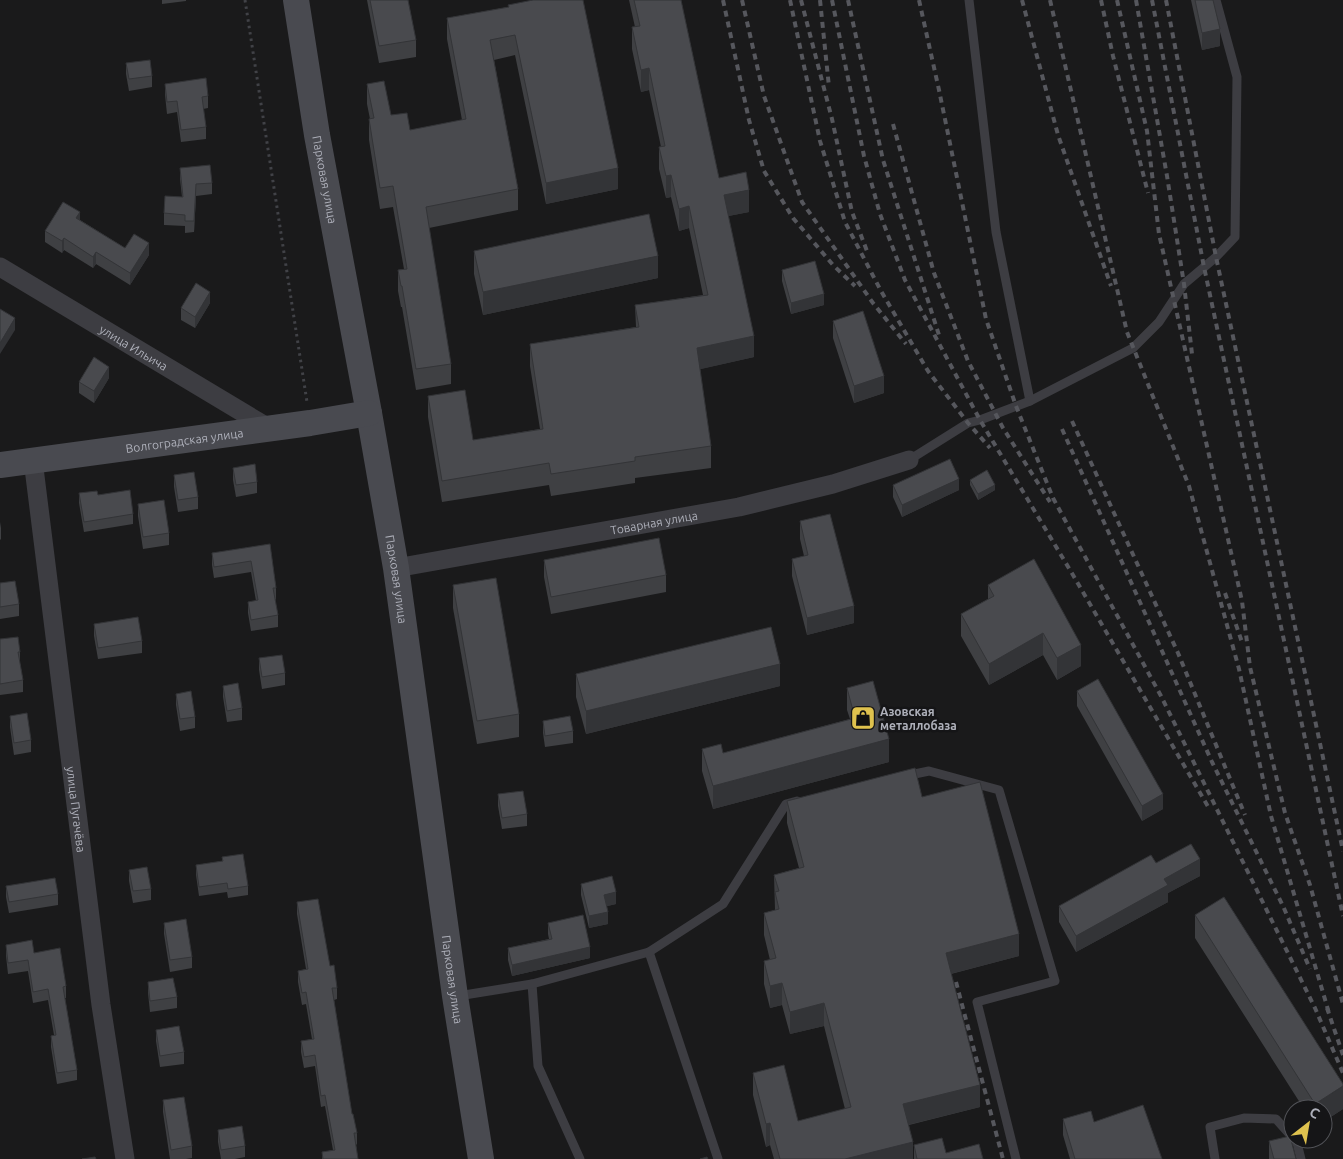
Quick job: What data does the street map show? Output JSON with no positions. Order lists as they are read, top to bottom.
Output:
{
  "streets": {
    "main road": ["Парковая улица", "Волгоградская улица"],
    "street": ["улица Ильича", "Товарная улица", "улица Пугачёва"]
  },
  "crossings": [
    ["Парковая улица", "Волгоградская улица"],
    ["Парковая улица", "Товарная улица"],
    ["улица Ильича", "Волгоградская улица"],
    ["Волгоградская улица", "улица Пугачёва"]
  ],
  "places": {
    "shop": ["Азовская металлобаза"]
  },
  "north": "top right"
}
